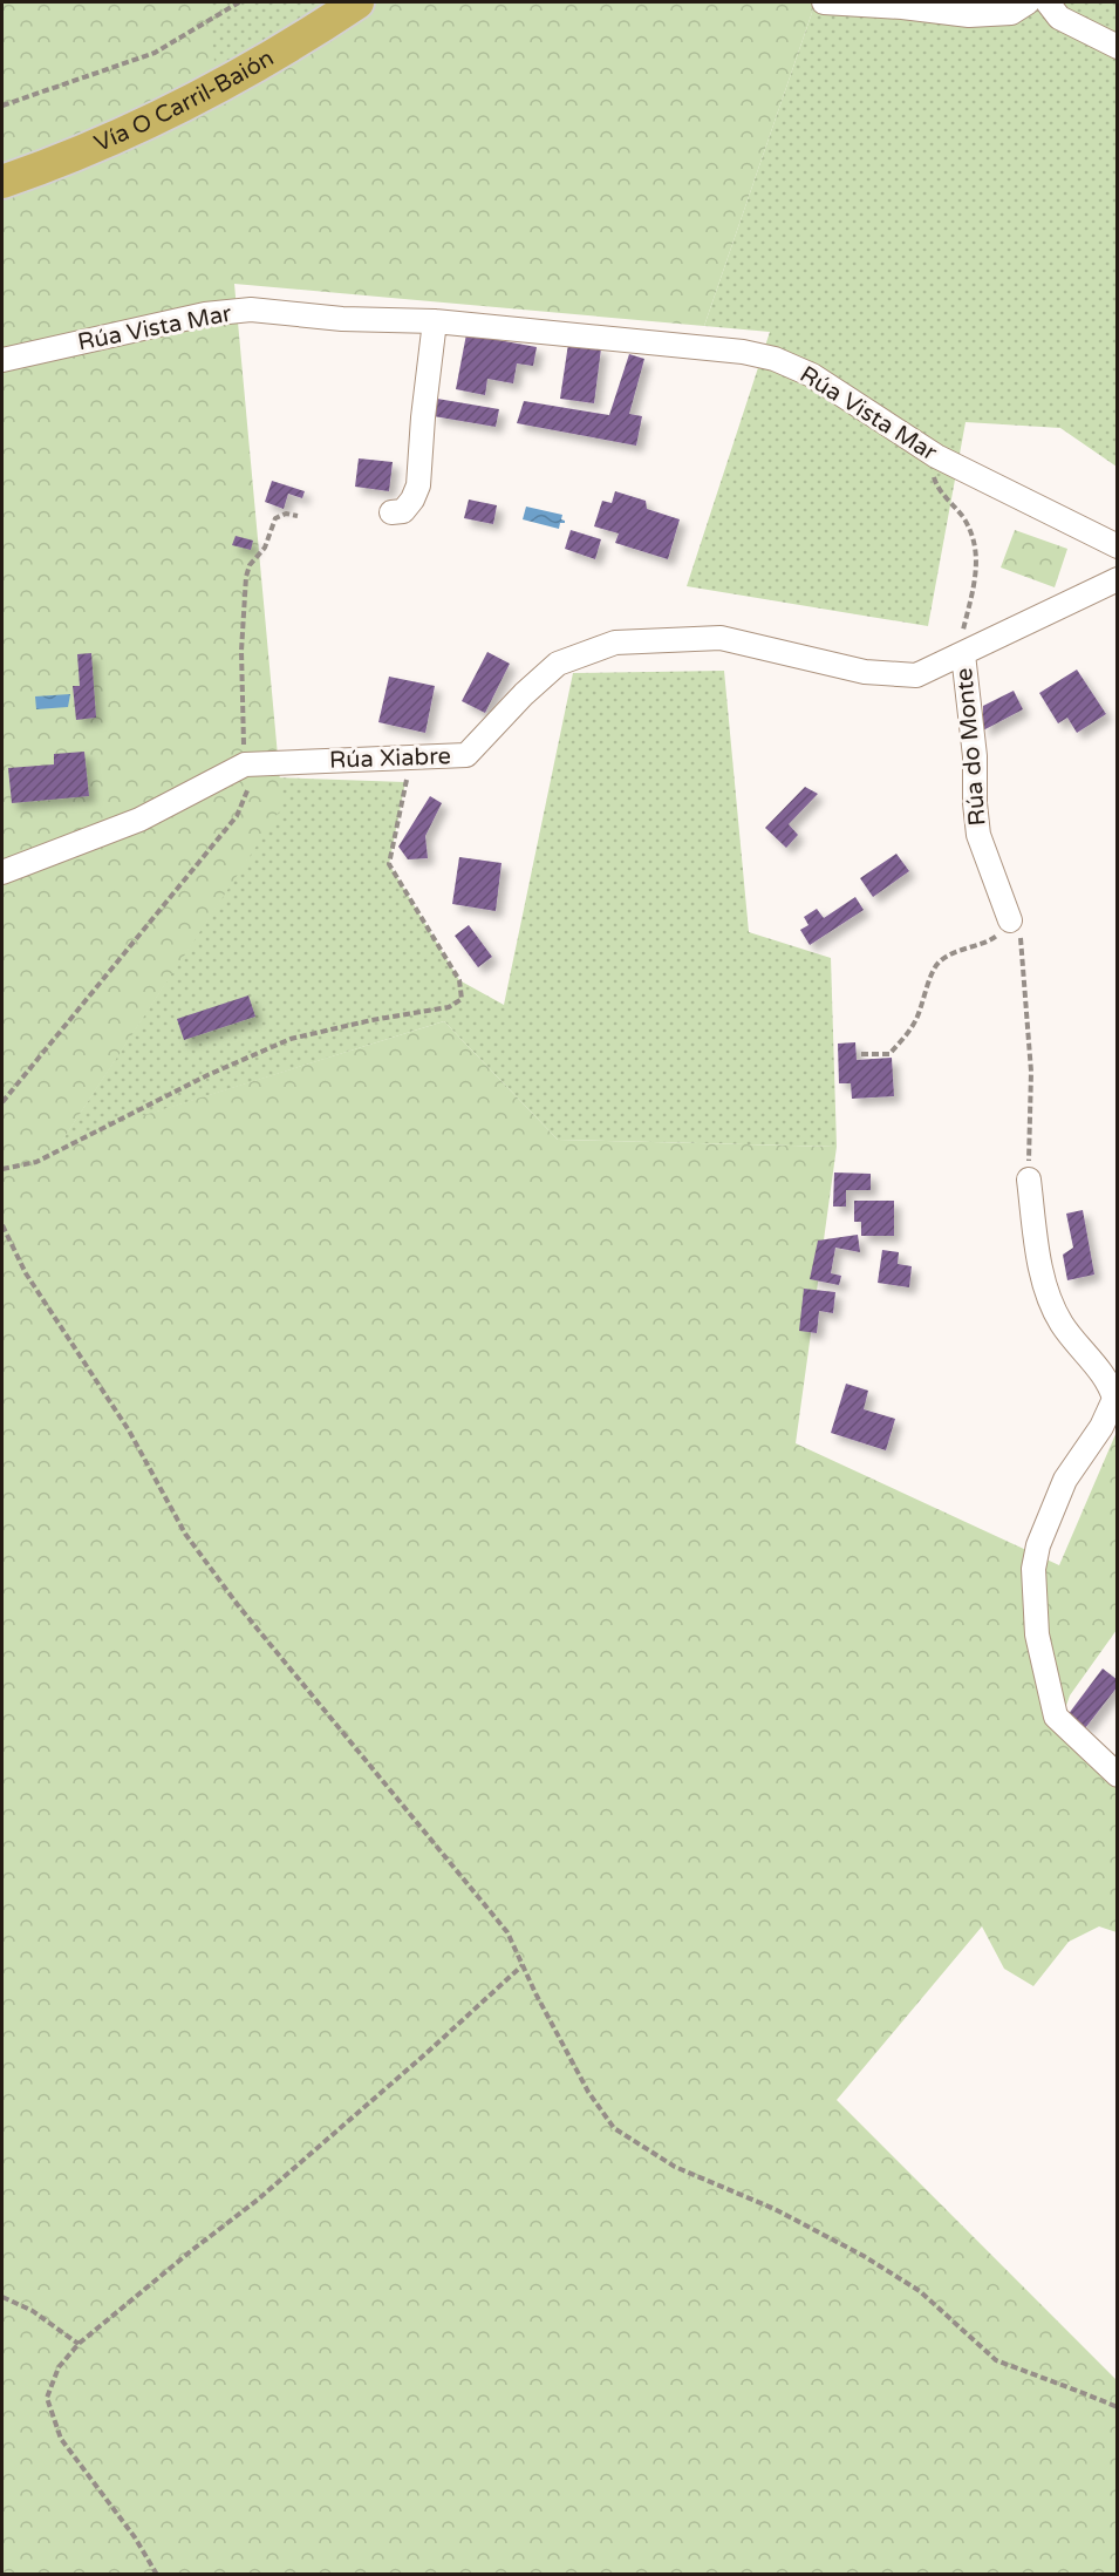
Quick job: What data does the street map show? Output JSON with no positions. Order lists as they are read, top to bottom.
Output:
{
  "streets": {
    "highway": ["Vía O Carril-Baión"],
    "street": ["Rúa Vista Mar", "Rúa do Monte", "Rúa Xiabre"]
  },
  "crossings": [
    ["Rúa do Monte", "Rúa Xiabre"]
  ]
}
